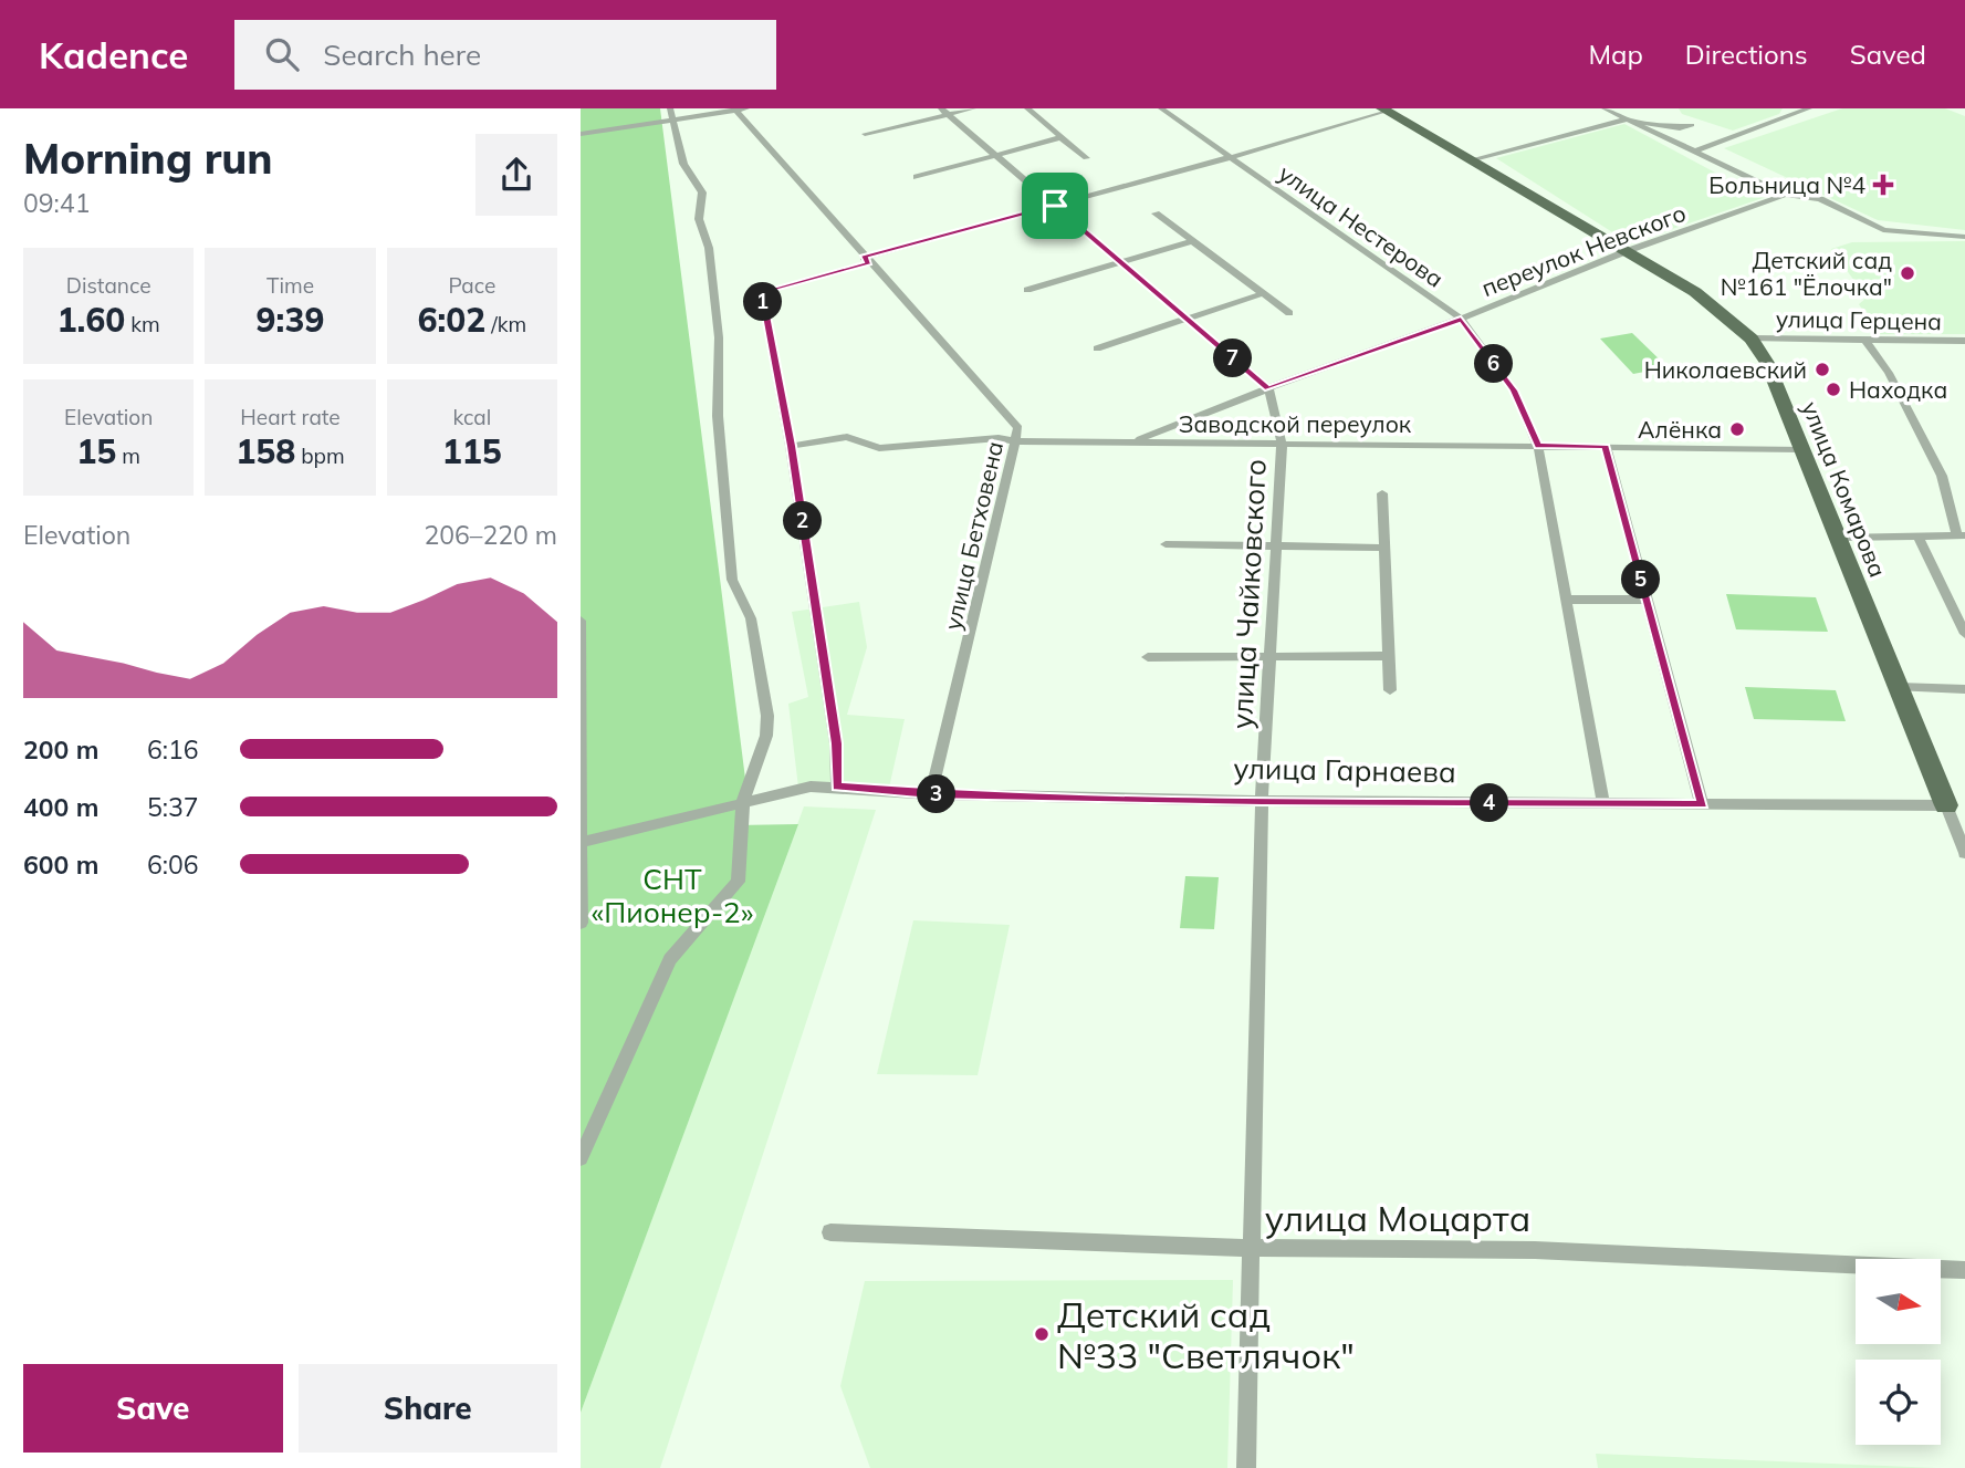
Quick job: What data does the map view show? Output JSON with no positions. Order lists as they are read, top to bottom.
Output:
{
  "streets": {
    "main road": ["улица Комарова"],
    "street": [
      "улица Нестерова",
      "переулок Невского",
      "улица Герцена",
      "Заводской переулок",
      "улица Бетховена",
      "улица Чайковского",
      "улица Гарнаева",
      "улица Моцарта"
    ]
  },
  "crossings": [
    ["улица Нестерова", "переулок Невского"],
    ["улица Нестерова", "Заводской переулок"],
    ["улица Нестерова", "улица Гарнаева"],
    ["переулок Невского", "Заводской переулок"],
    ["переулок Невского", "улица Комарова"],
    ["переулок Невского", "улица Чайковского"],
    ["улица Герцена", "улица Комарова"],
    ["Заводской переулок", "улица Комарова"],
    ["Заводской переулок", "улица Бетховена"],
    ["Заводской переулок", "улица Чайковского"],
    ["улица Комарова", "улица Гарнаева"],
    ["улица Бетховена", "улица Гарнаева"],
    ["улица Чайковского", "улица Гарнаева"],
    ["улица Чайковского", "улица Моцарта"]
  ],
  "parks": ["СНТ «Пионер-2»"],
  "places": {
    "health": ["Больница №4"],
    "other": [
      "Детский сад №161 \"Ёлочка\"",
      "Николаевский",
      "Находка",
      "Алёнка",
      "Детский сад №33 \"Светлячок\""
    ]
  },
  "north": "right",
  "page": {
    "header": "Kadence",
    "search": "Search here",
    "nav": ["Map", "Directions", "Saved"],
    "heading": ["Morning run", "09:41"],
    "stats": [
      ["Distance", "1.60 km"],
      ["Time", "9:39"],
      ["Pace", "6:02 /km"],
      ["Elevation", "15 m"],
      ["Heart rate", "158 bpm"],
      ["kcal", "115"]
    ],
    "pins": [
      "1",
      "7",
      "6",
      "2",
      "5",
      "3",
      "4"
    ],
    "chart": ["Elevation", "206–220 m"],
    "list": [
      {
        "name": "200 m",
        "note": "6:16"
      },
      {
        "name": "400 m",
        "note": "5:37"
      },
      {
        "name": "600 m",
        "note": "6:06"
      }
    ],
    "buttons": ["Save", "Share"]
  }
}
